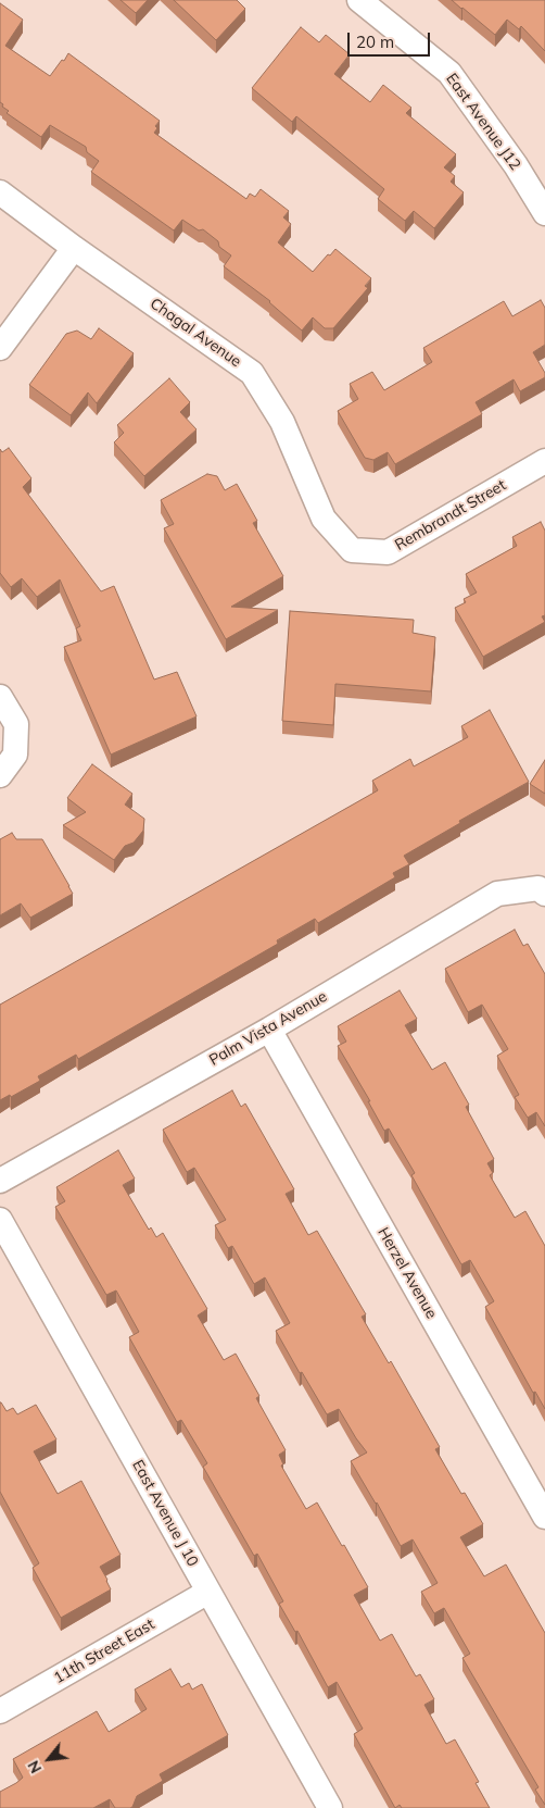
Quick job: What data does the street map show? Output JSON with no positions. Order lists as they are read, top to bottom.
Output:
{
  "streets": {
    "street": [
      "East Avenue J12",
      "Chagal Avenue",
      "Rembrandt Street",
      "Palm Vista Avenue",
      "Herzel Avenue",
      "East Avenue J 10",
      "11th Street East"
    ]
  },
  "crossings": [
    ["Chagal Avenue", "Rembrandt Street"],
    ["Palm Vista Avenue", "Herzel Avenue"],
    ["East Avenue J 10", "11th Street East"]
  ],
  "scale_bar": "20 m",
  "north": "bottom left"
}
